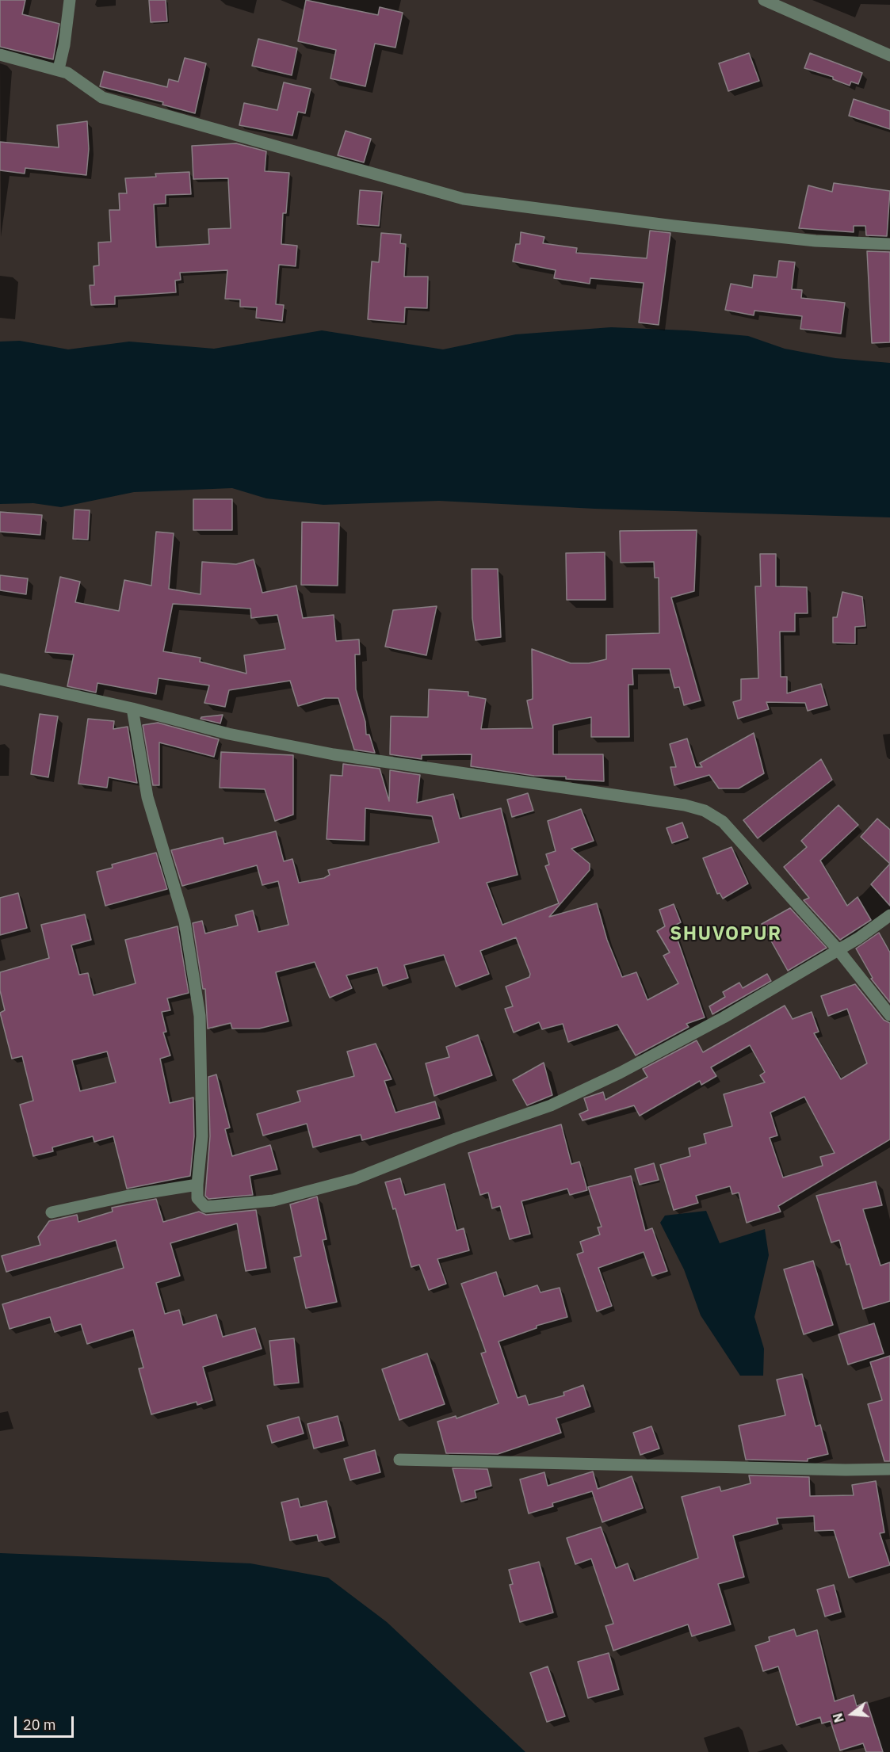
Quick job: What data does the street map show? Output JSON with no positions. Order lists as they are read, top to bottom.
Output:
{
  "districts": ["SHUVOPUR"],
  "scale_bar": "20 m",
  "north": "left"
}
